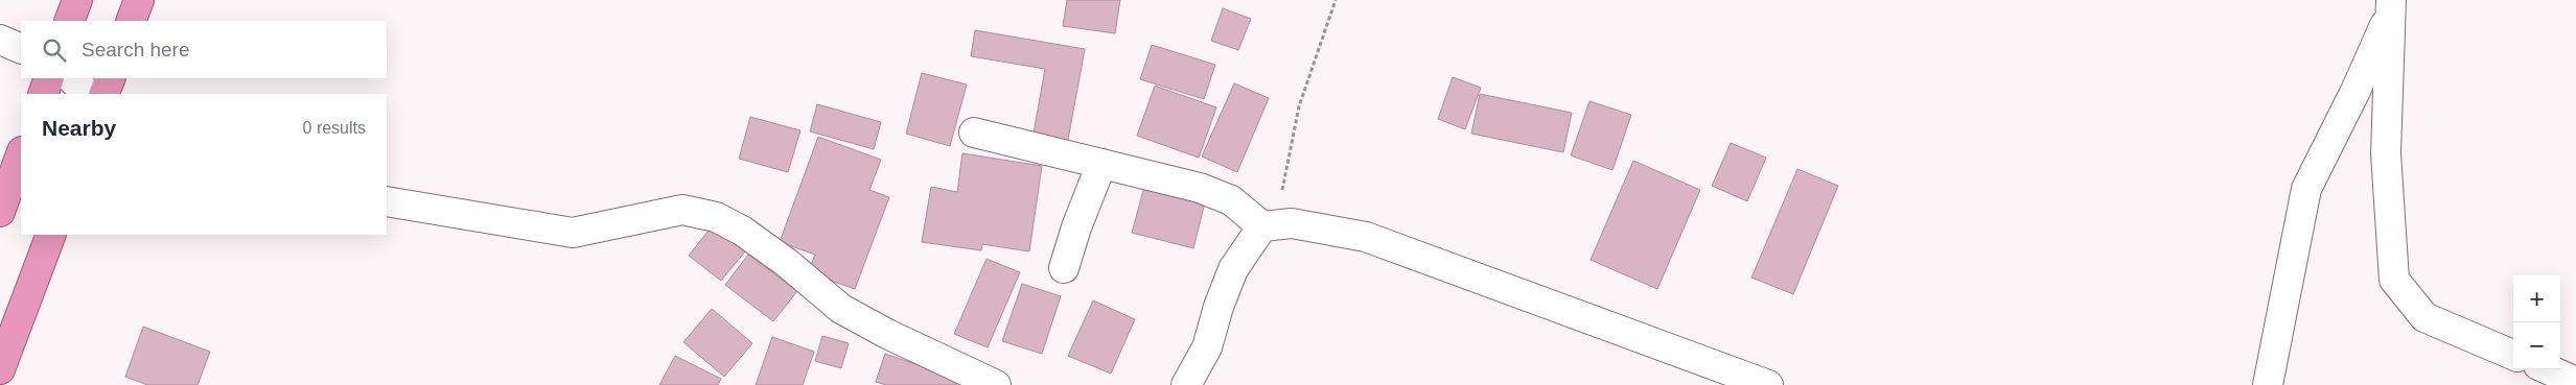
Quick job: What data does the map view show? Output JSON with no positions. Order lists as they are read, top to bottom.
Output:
{
  "page": {
    "search": "Search here",
    "heading": ["Nearby", "0 results"],
    "map_buttons": ["+", "−"]
  }
}
